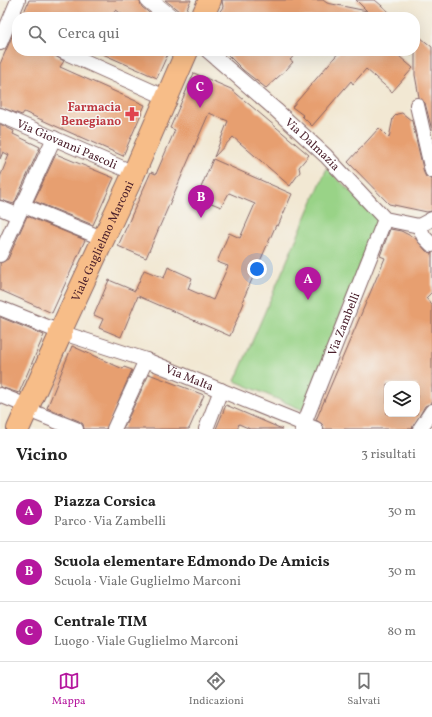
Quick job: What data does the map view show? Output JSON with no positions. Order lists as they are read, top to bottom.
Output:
{
  "streets": {
    "main road": ["Viale Guglielmo Marconi"],
    "street": [
      "Via Giovanni Pascoli",
      "Via Dalmazia",
      "Via Zambelli",
      "Via Malta"
    ]
  },
  "crossings": [
    ["Via Giovanni Pascoli", "Viale Guglielmo Marconi"],
    ["Via Dalmazia", "Via Zambelli"],
    ["Viale Guglielmo Marconi", "Via Malta"],
    ["Via Zambelli", "Via Malta"]
  ],
  "places": {
    "pharmacy": ["Farmacia Benegiano"]
  },
  "page": {
    "search": "Cerca qui",
    "pins": ["C", "B", "A"],
    "heading": ["Vicino", "3 risultati"],
    "list": [
      {
        "mark": "A",
        "name": "Piazza Corsica",
        "note": "Parco · Via Zambelli",
        "value": "30 m"
      },
      {
        "mark": "B",
        "name": "Scuola elementare Edmondo De Amicis",
        "note": "Scuola · Viale Guglielmo Marconi",
        "value": "30 m"
      },
      {
        "mark": "C",
        "name": "Centrale TIM",
        "note": "Luogo · Viale Guglielmo Marconi",
        "value": "80 m"
      }
    ],
    "nav": ["Mappa", "Indicazioni", "Salvati"]
  }
}
